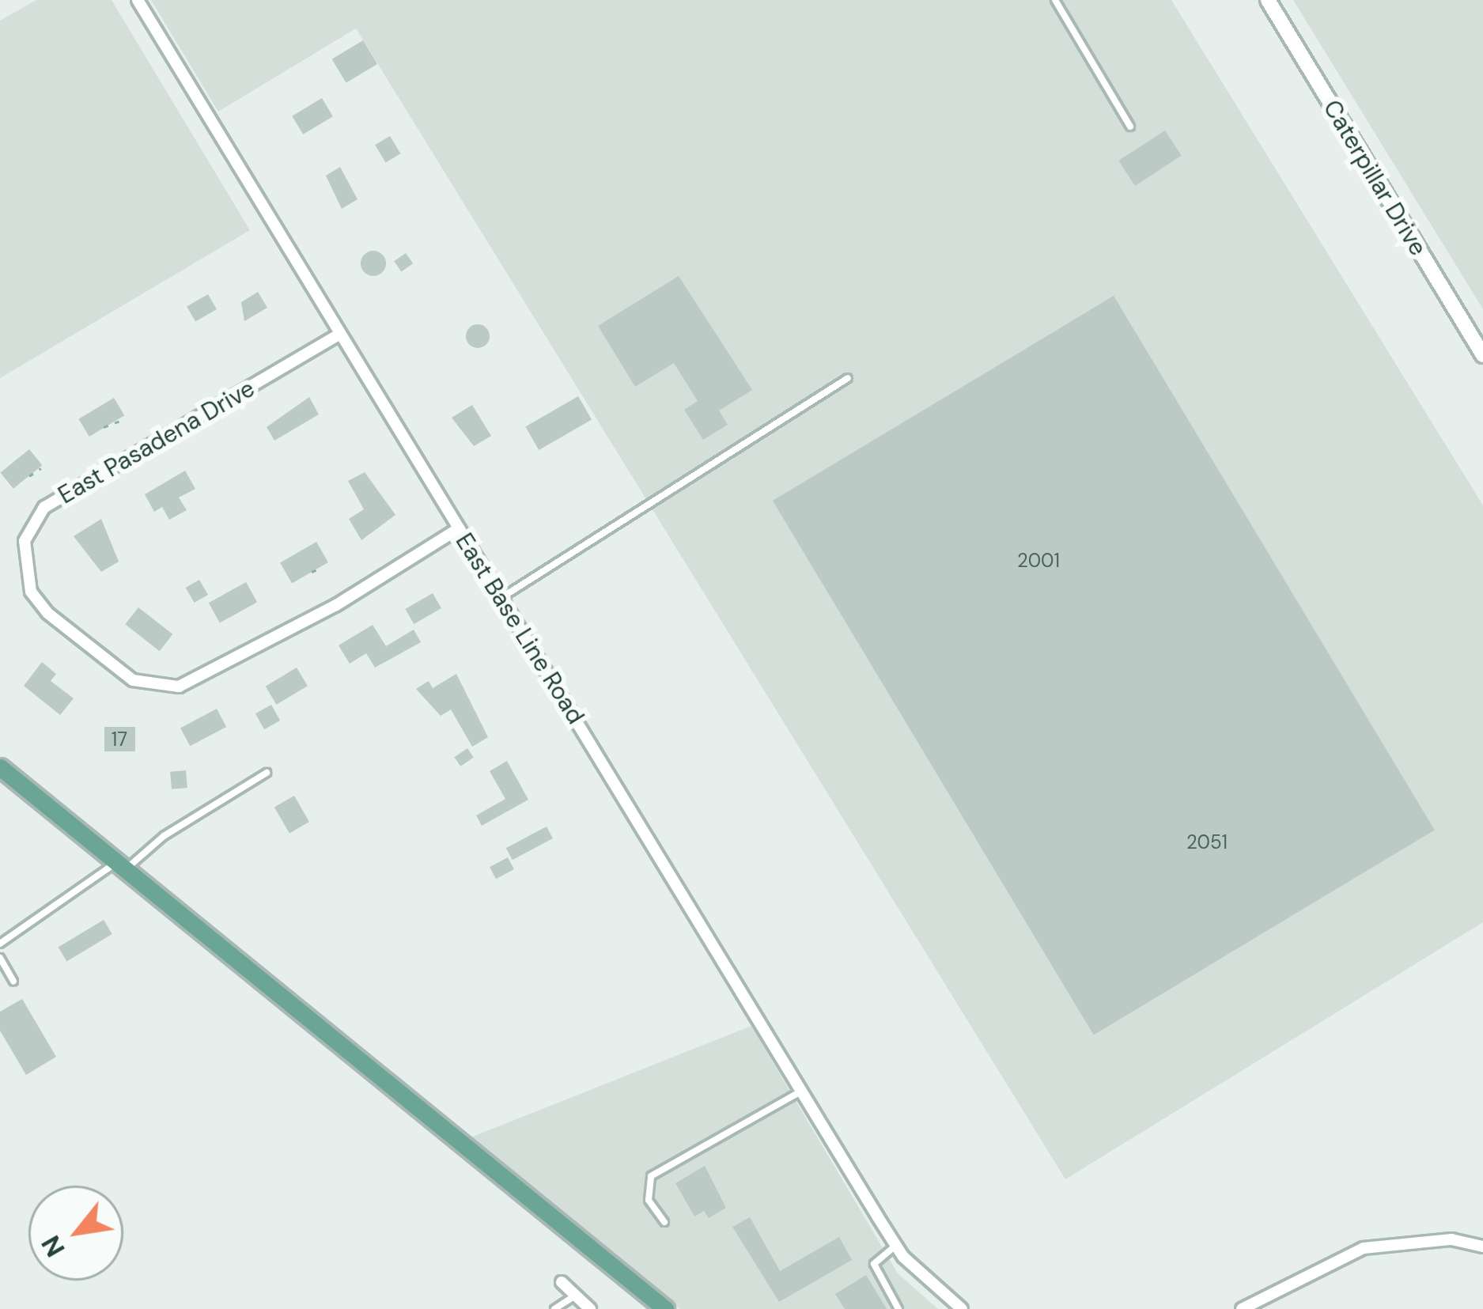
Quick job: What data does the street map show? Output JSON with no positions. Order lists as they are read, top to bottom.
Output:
{
  "streets": {
    "street": ["Caterpillar Drive", "East Pasadena Drive", "East Base Line Road"]
  },
  "crossings": [
    ["East Pasadena Drive", "East Base Line Road"]
  ],
  "house_numbers": ["2001", "17", "2051"],
  "north": "bottom left"
}
